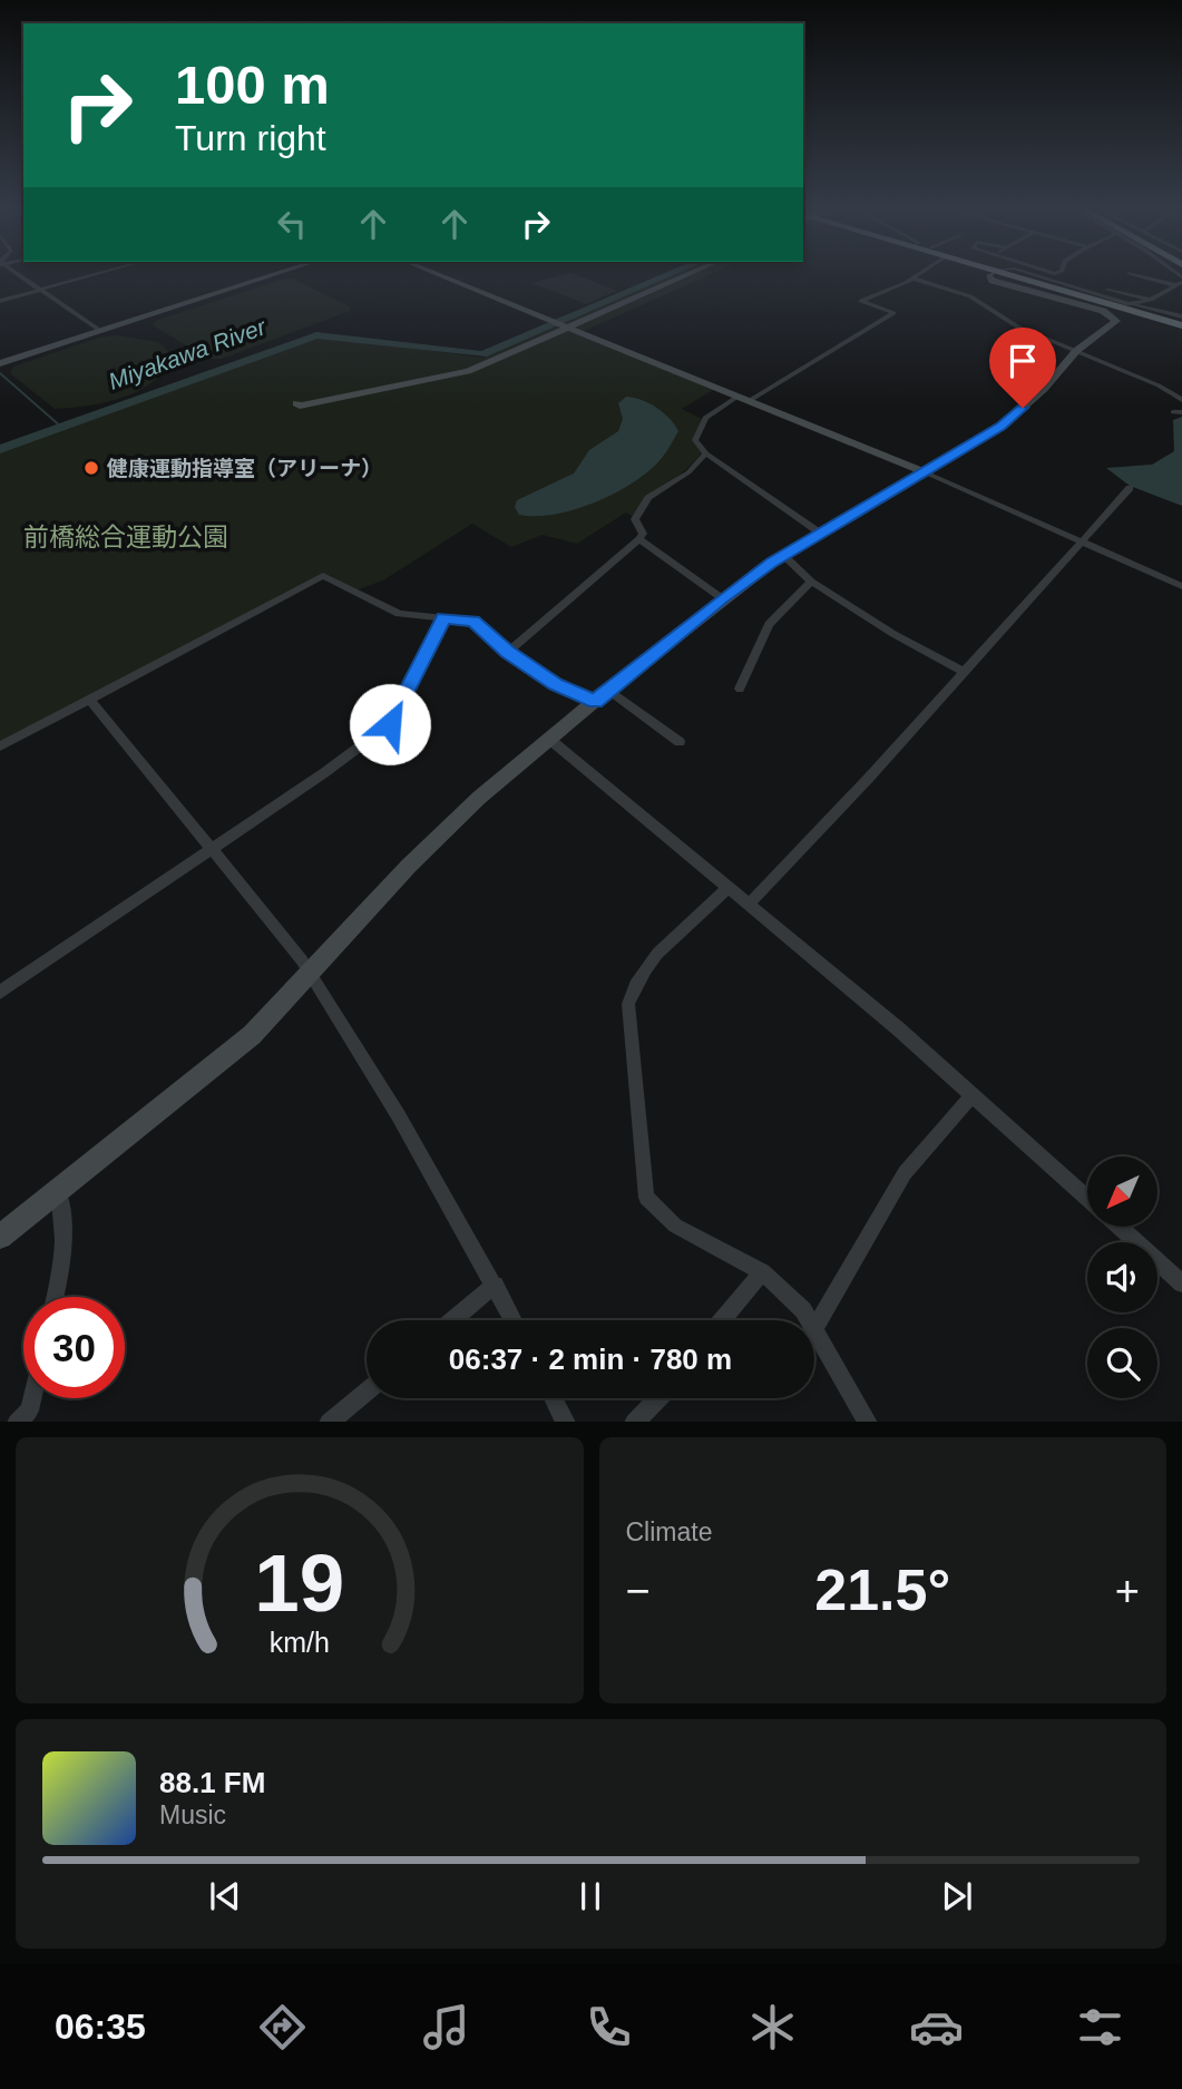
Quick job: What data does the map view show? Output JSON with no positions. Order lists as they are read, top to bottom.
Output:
{
  "water": ["Miyakawa River"],
  "parks": ["前橋総合運動公園"],
  "places": ["健康運動指導室（アリーナ）"],
  "north": "bottom left",
  "page": {
    "turn": ["100 m", "Turn right"],
    "limit": "30",
    "trip": "06:37 · 2 min · 780 m",
    "tile": "Climate",
    "heat": ["−", "21.5°", "+"],
    "song": ["88.1 FM", "Music"],
    "tabs": "06:35",
    "gauge": ["19", "km/h"]
  }
}
